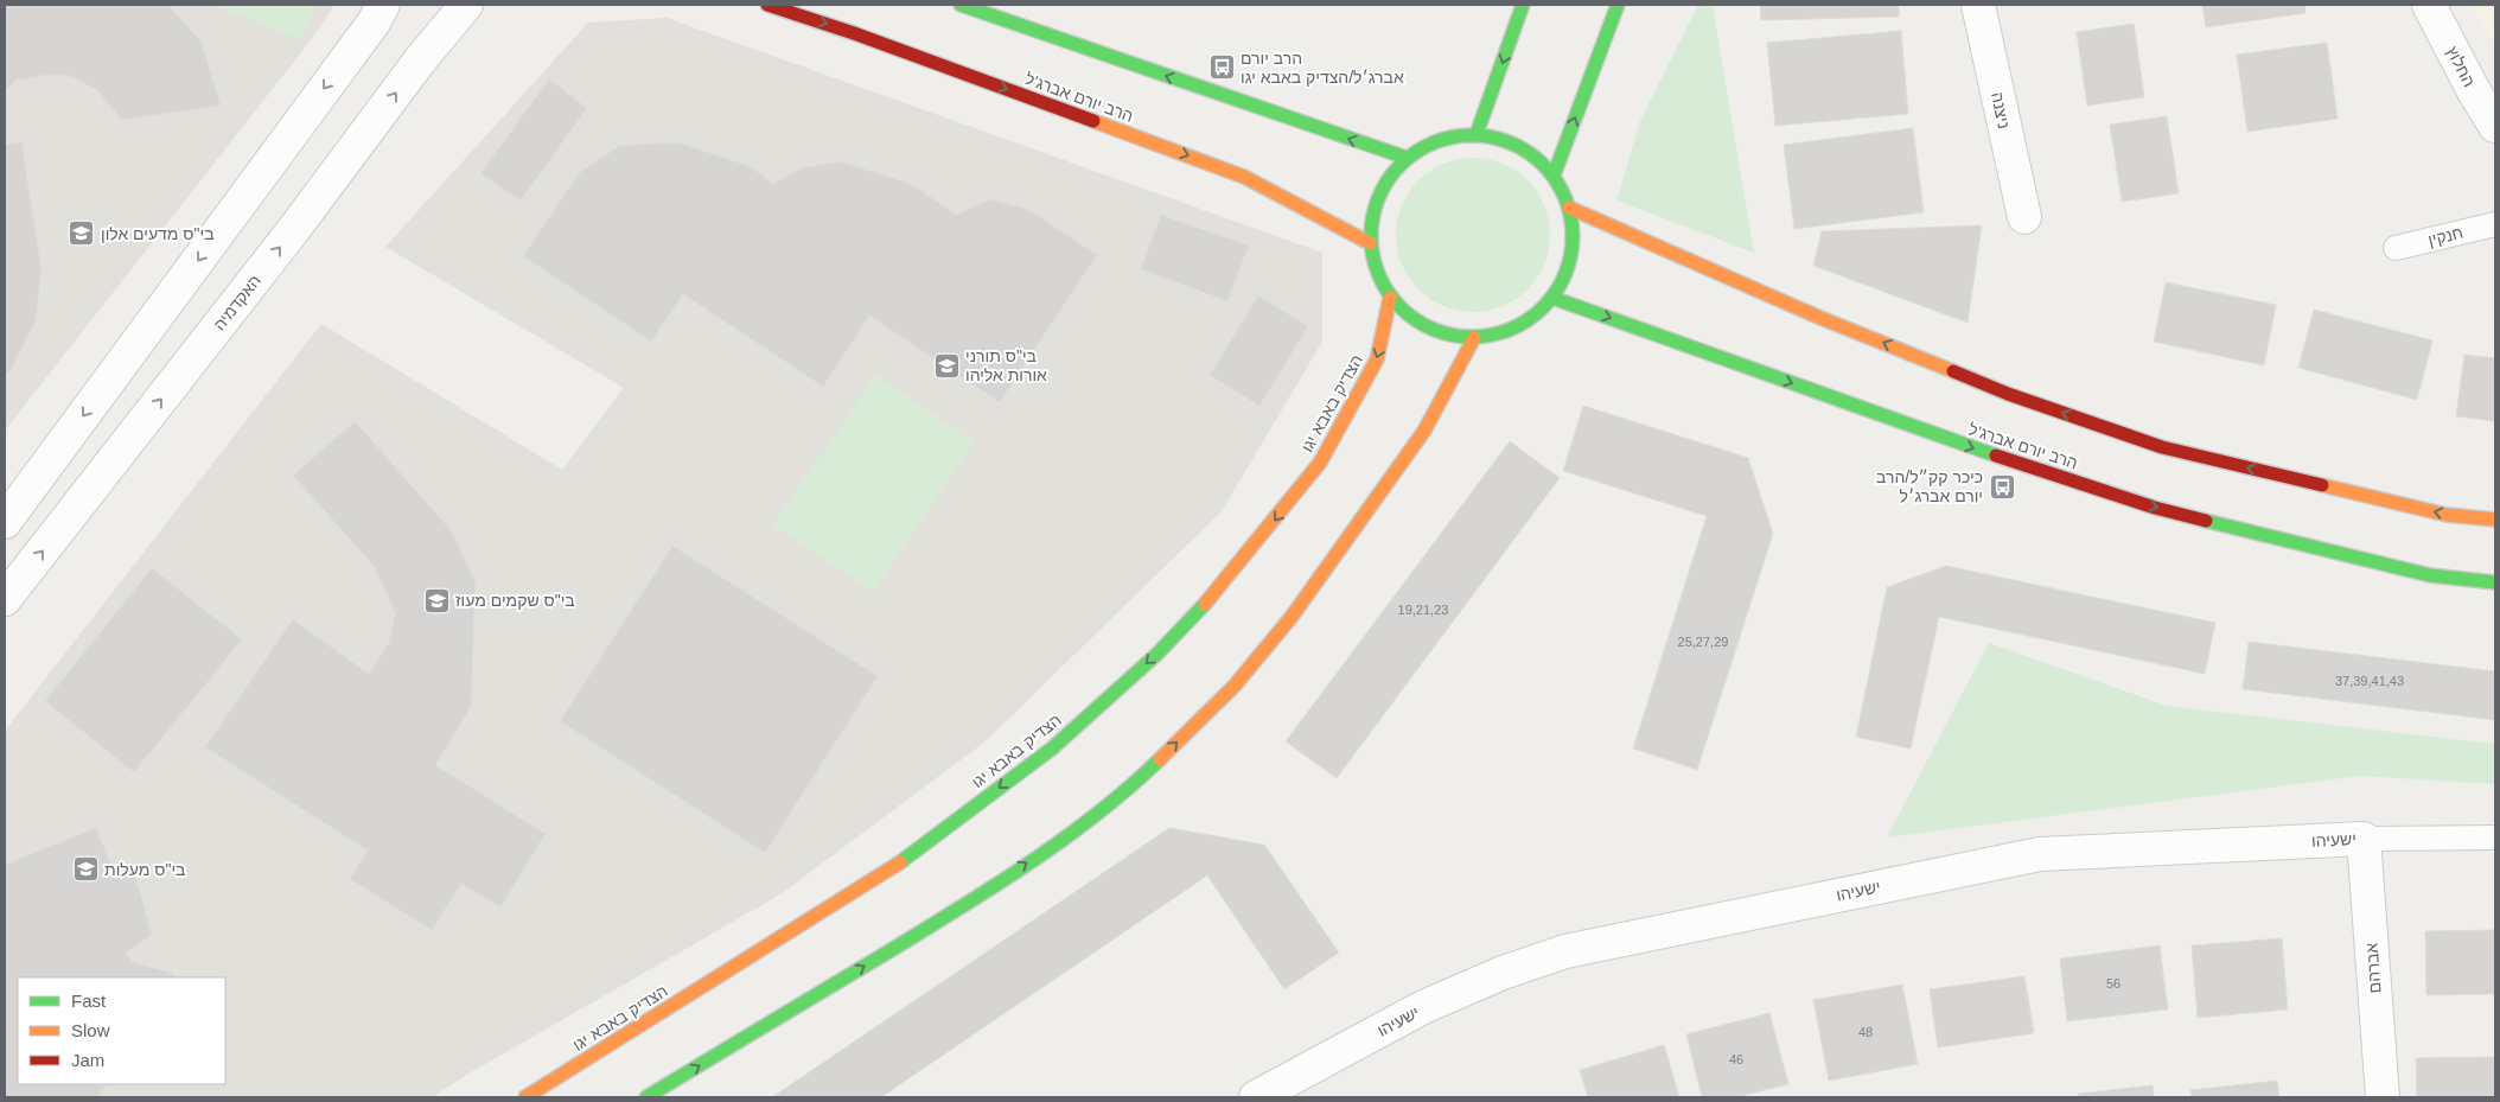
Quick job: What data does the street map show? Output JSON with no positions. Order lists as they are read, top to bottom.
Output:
{
  "streets": {
    "main road": ["הרב יורם אברג'ל", "הצדיק באבא יגו"],
    "street": [
      "החלוץ",
      "ניצנה",
      "האקדמיה",
      "ישעיהו",
      "אברהם"
    ],
    "lane": ["חנקין"]
  },
  "crossings": [
    ["הרב יורם אברג'ל", "הצדיק באבא יגו"],
    ["ישעיהו", "אברהם"]
  ],
  "places": {
    "bus stop": ["הרב יורם אברג׳ל/הצדיק באבא יגו", "כיכר קק״ל/הרב יורם אברג׳ל"],
    "school or university": [
      "בי\"ס מדעים אלון",
      "בי\"ס תורני אורות אליהו",
      "בי\"ס שקמים מעוז",
      "בי\"ס מעלות"
    ]
  },
  "house_numbers": [
    "19,21,23",
    "25,27,29",
    "37,39,41,43",
    "56",
    "48",
    "46"
  ],
  "legend": ["Fast", "Slow", "Jam"]
}
